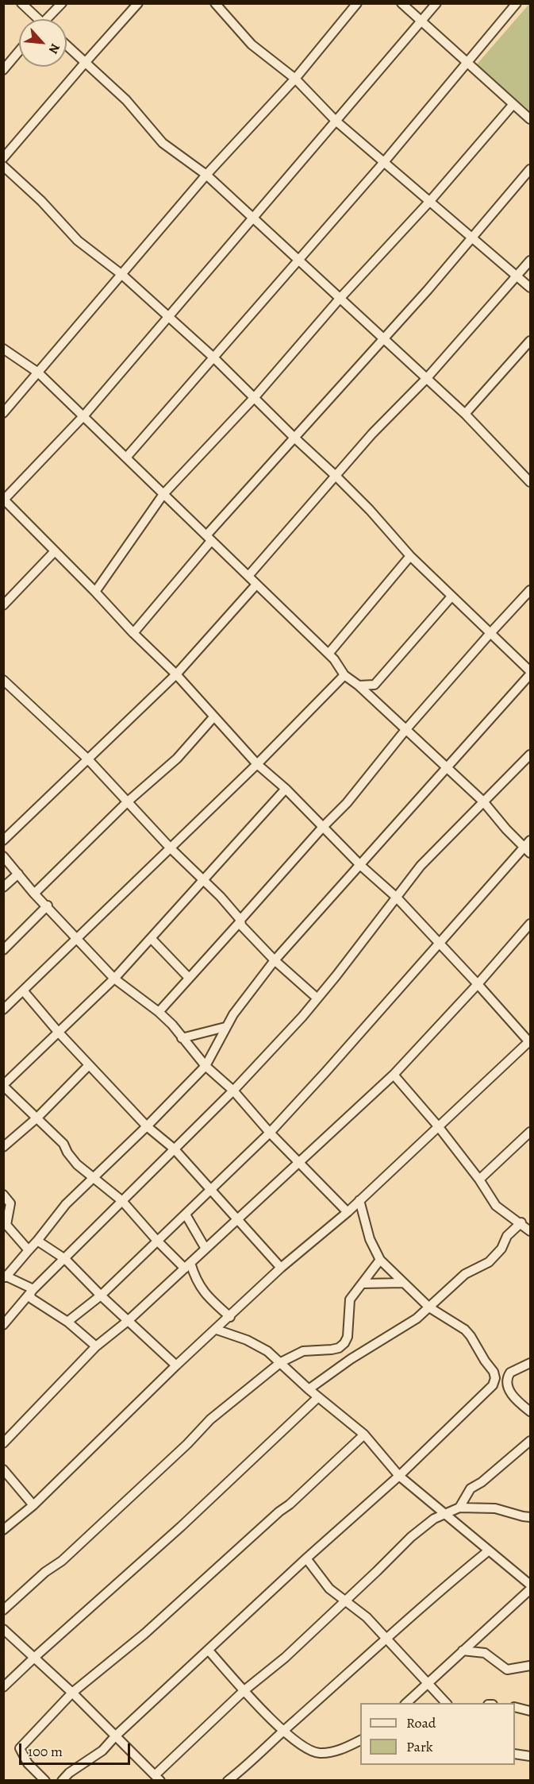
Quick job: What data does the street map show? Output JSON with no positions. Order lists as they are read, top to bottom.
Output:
{
  "legend": ["Road", "Park"],
  "scale_bar": "100 m",
  "north": "bottom right"
}
